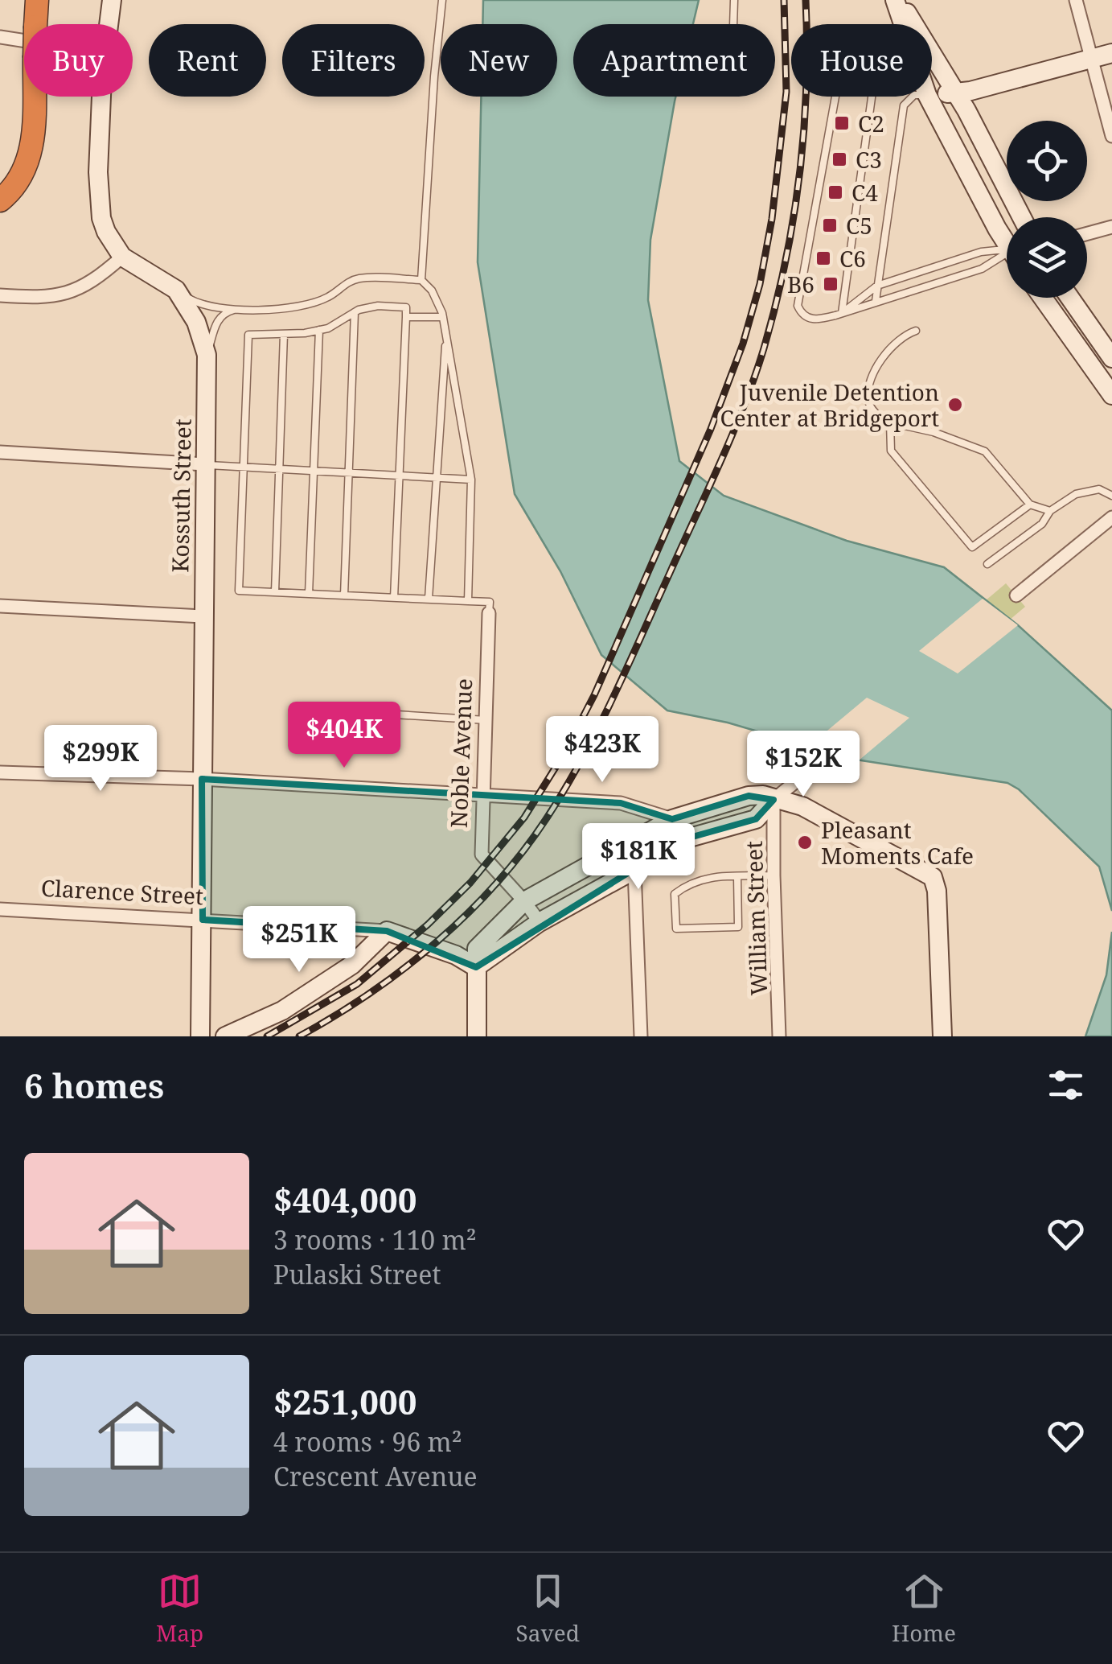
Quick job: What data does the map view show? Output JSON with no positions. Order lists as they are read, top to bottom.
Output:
{
  "streets": {
    "main road": ["Kossuth Street", "Clarence Street"],
    "street": ["Noble Avenue", "William Street"]
  },
  "crossings": [
    ["Kossuth Street", "Clarence Street"]
  ],
  "places": {
    "transit": [
      "C2",
      "C3",
      "C4",
      "C5",
      "C6",
      "B6"
    ],
    "other": ["Juvenile Detention Center at Bridgeport", "Pleasant Moments Cafe"]
  },
  "page": {
    "chip": [
      "Buy",
      "Rent",
      "Filters",
      "New",
      "Apartment",
      "House"
    ],
    "price": [
      "$404K",
      "$423K",
      "$299K",
      "$152K",
      "$181K",
      "$251K"
    ],
    "heading": "6 homes",
    "list": [
      {
        "name": "$404,000",
        "note": "3 rooms · 110 m² · Pulaski Street"
      },
      {
        "name": "$251,000",
        "note": "4 rooms · 96 m² · Crescent Avenue"
      }
    ],
    "tabs": ["Map", "Saved", "Home"]
  }
}
